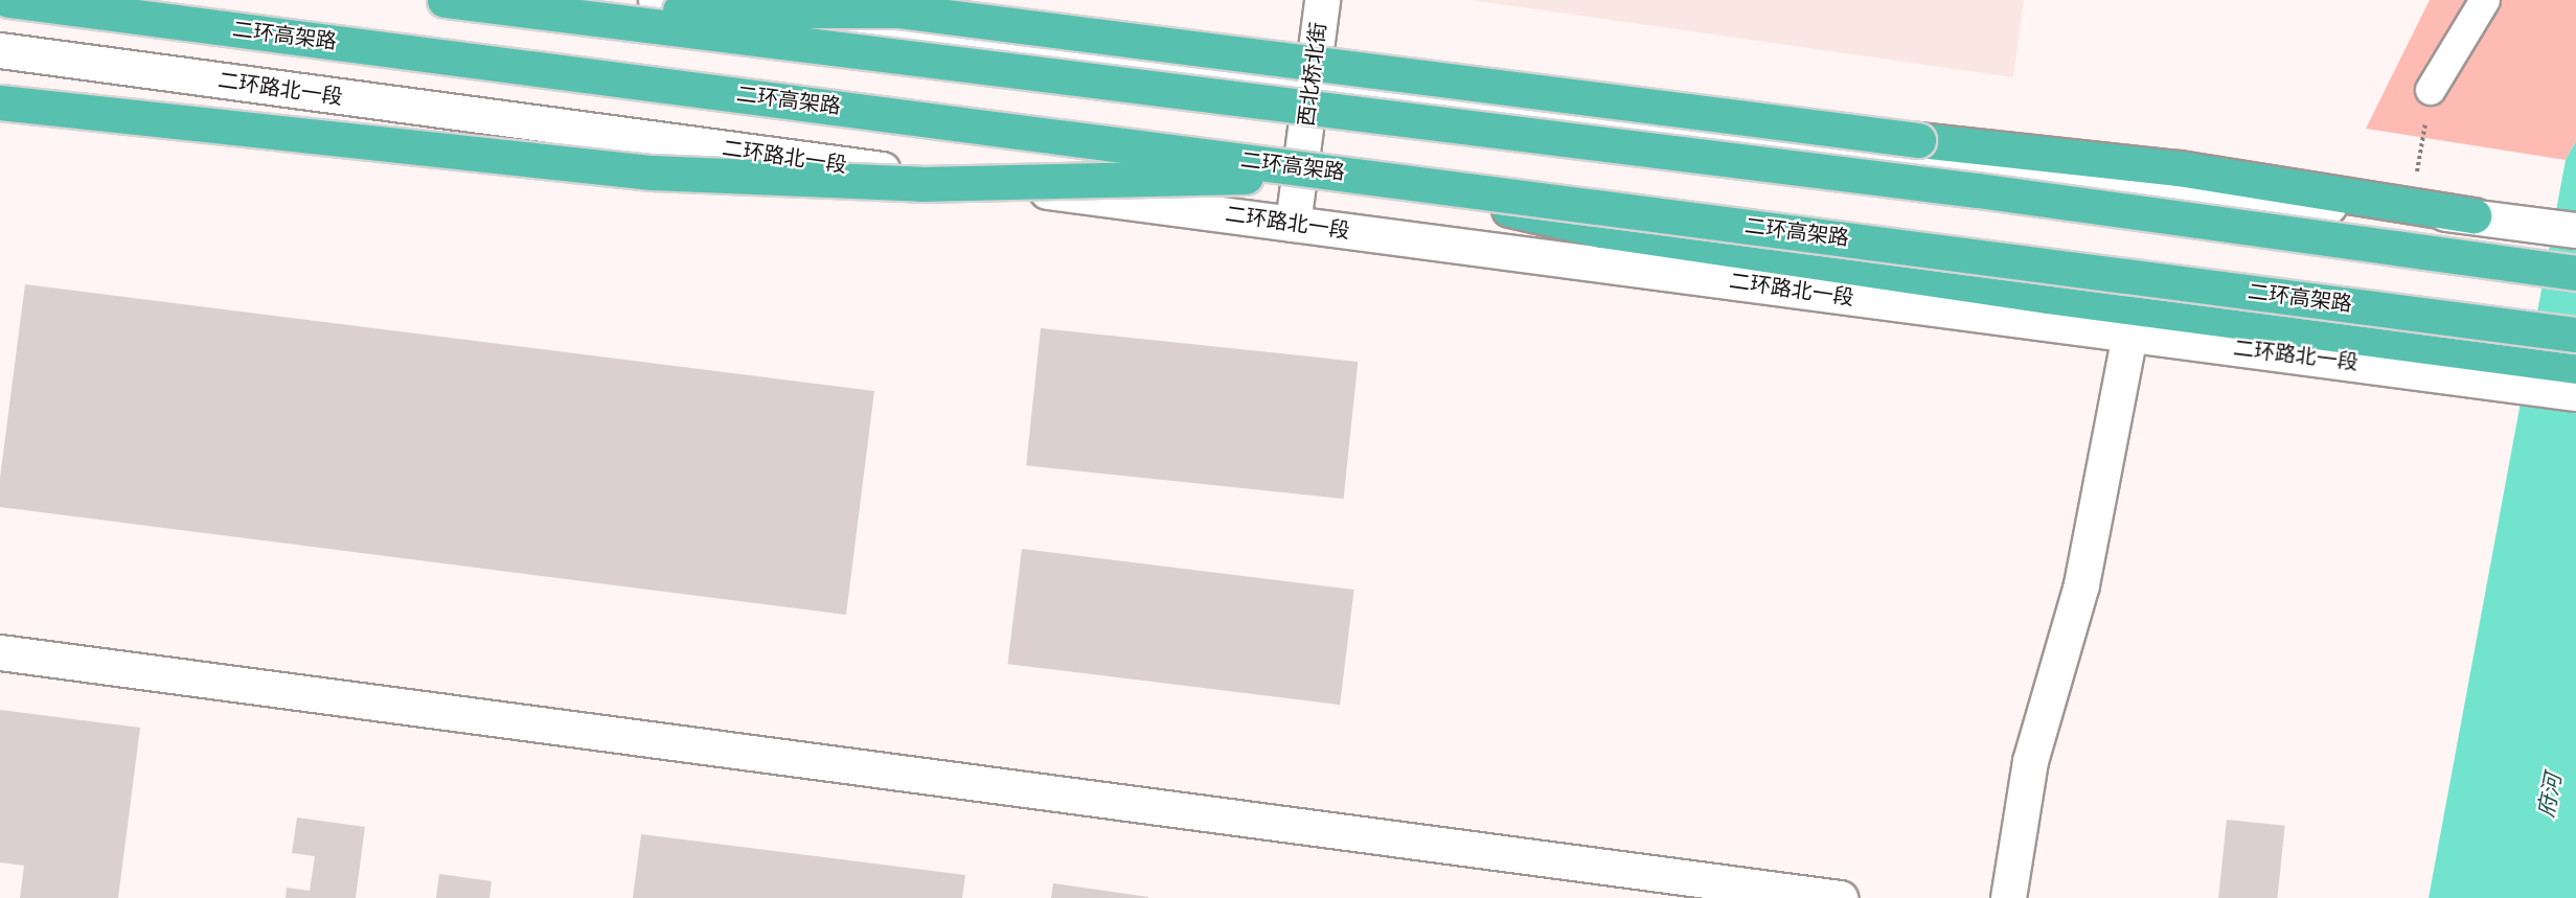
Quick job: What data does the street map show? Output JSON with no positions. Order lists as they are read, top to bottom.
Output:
{
  "streets": {
    "highway": ["二环高架路"],
    "main road": ["西北桥北街", "二环路北一段"]
  },
  "crossings": [
    ["西北桥北街", "二环路北一段"]
  ],
  "water": ["府河"]
}
